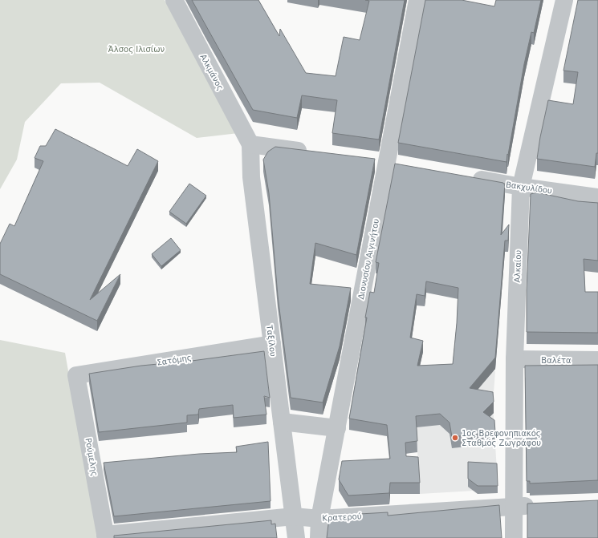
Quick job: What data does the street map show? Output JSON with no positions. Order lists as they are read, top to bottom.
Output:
{
  "streets": {
    "street": [
      "Αλκμάνος",
      "Βακχυλίδου",
      "Διονυσίου Αιγινήτου",
      "Αλκαίου",
      "Ταξίλου",
      "Σατόμης",
      "Βαλέτα",
      "Ρούμελης",
      "Κρατερού"
    ]
  },
  "crossings": [
    ["Αλκμάνος", "Ταξίλου"],
    ["Βακχυλίδου", "Αλκαίου"],
    ["Διονυσίου Αιγινήτου", "Κρατερού"],
    ["Αλκαίου", "Βαλέτα"],
    ["Αλκαίου", "Κρατερού"],
    ["Ταξίλου", "Σατόμης"],
    ["Ταξίλου", "Κρατερού"],
    ["Σατόμης", "Ρούμελης"],
    ["Ρούμελης", "Κρατερού"]
  ],
  "parks": ["Άλσος Ιλισίων"],
  "places": ["1ος Βρεφονηπιακός Σταθμός Ζωγράφου"]
}
